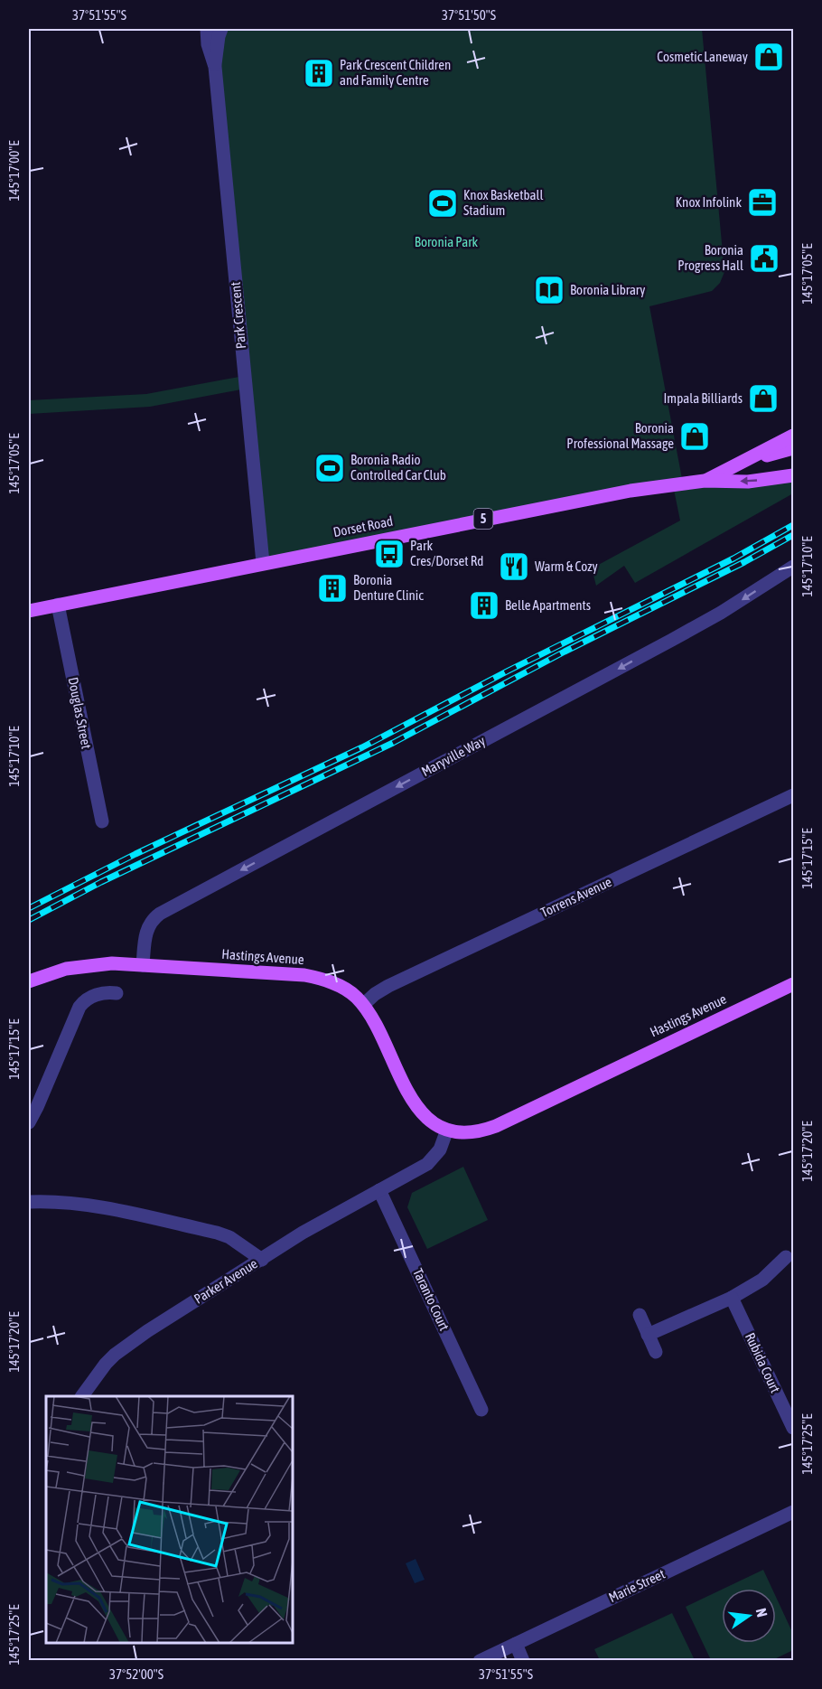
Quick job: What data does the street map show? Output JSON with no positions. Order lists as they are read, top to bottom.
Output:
{
  "streets": {
    "main road": ["5", "Dorset Road", "Hastings Avenue"],
    "street": [
      "Park Crescent",
      "Douglas Street",
      "Maryville Way",
      "Torrens Avenue",
      "Parker Avenue",
      "Taranto Court",
      "Rubida Court",
      "Marie Street"
    ]
  },
  "crossings": [
    ["Park Crescent", "Dorset Road"],
    ["Dorset Road", "Douglas Street"],
    ["Maryville Way", "Hastings Avenue"],
    ["Torrens Avenue", "Hastings Avenue"]
  ],
  "one_way": ["Maryville Way"],
  "parks": ["Boronia Park"],
  "places": {
    "shop": ["Cosmetic Laneway", "Impala Billiards", "Boronia Professional Massage"],
    "building": ["Park Crescent Children and Family Centre", "Boronia Denture Clinic", "Belle Apartments"],
    "office": ["Knox Infolink"],
    "sports": ["Knox Basketball Stadium", "Boronia Radio Controlled Car Club"],
    "public building": ["Boronia Progress Hall"],
    "library": ["Boronia Library"],
    "bus stop": ["Park Cres/Dorset Rd"],
    "restaurant": ["Warm & Cozy"]
  },
  "north": "right",
  "coordinates": [
    "37°51'55\"S",
    "37°51'50\"S",
    "145°17'00\"E",
    "145°17'05\"E",
    "145°17'10\"E",
    "145°17'15\"E",
    "145°17'20\"E",
    "145°17'25\"E",
    "37°52'00\"S"
  ]
}
